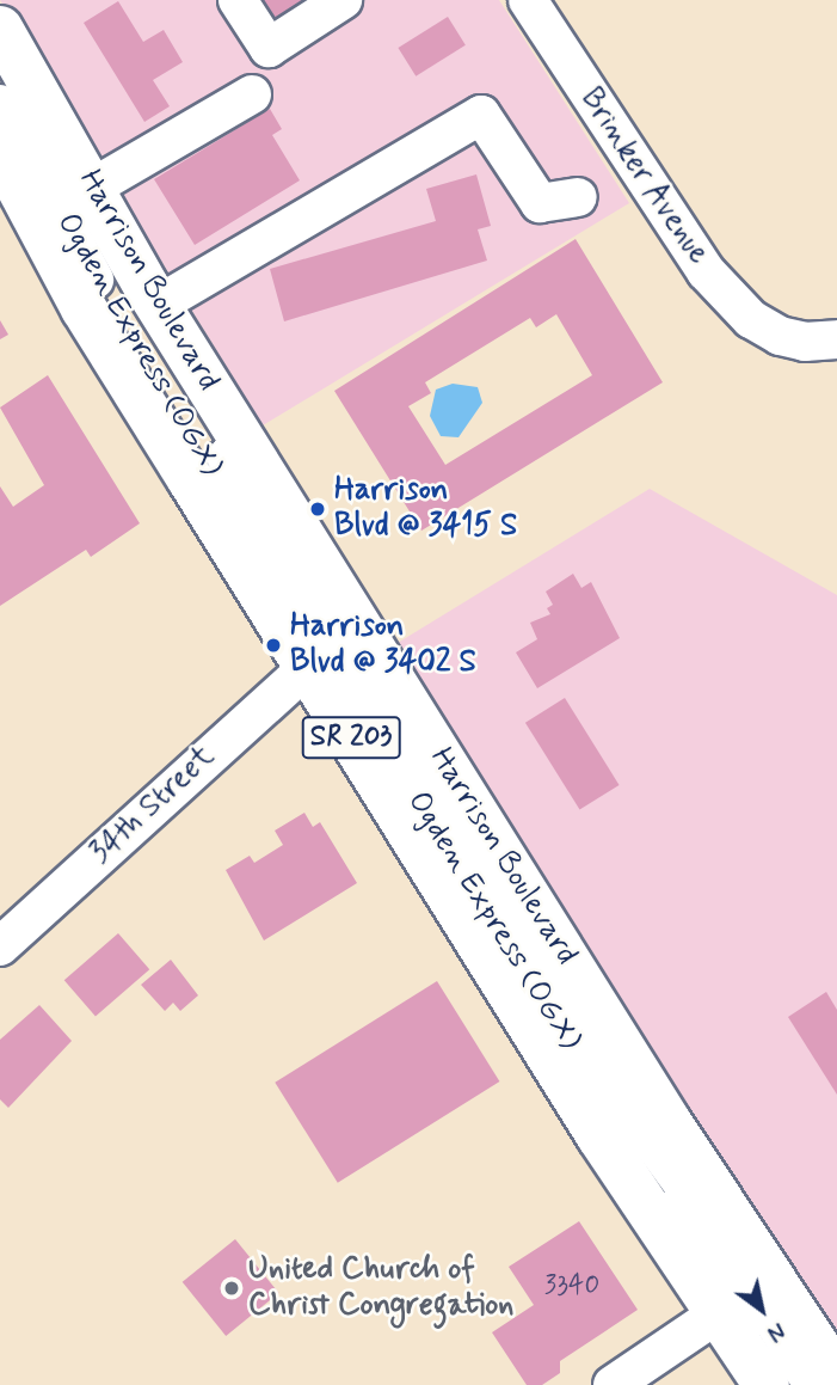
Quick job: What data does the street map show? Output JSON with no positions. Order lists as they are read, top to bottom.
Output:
{
  "streets": {
    "main road": ["Harrison Boulevard", "SR 203"],
    "street": ["Brinker Avenue", "Ogden Express (OGX)", "34th Street"]
  },
  "crossings": [
    ["Harrison Boulevard", "34th Street"]
  ],
  "places": ["Harrison Blvd @ 3415 S", "Harrison Blvd @ 3402 S", "United Church of Christ Congregation"],
  "house_numbers": ["3340"],
  "north": "bottom right"
}
